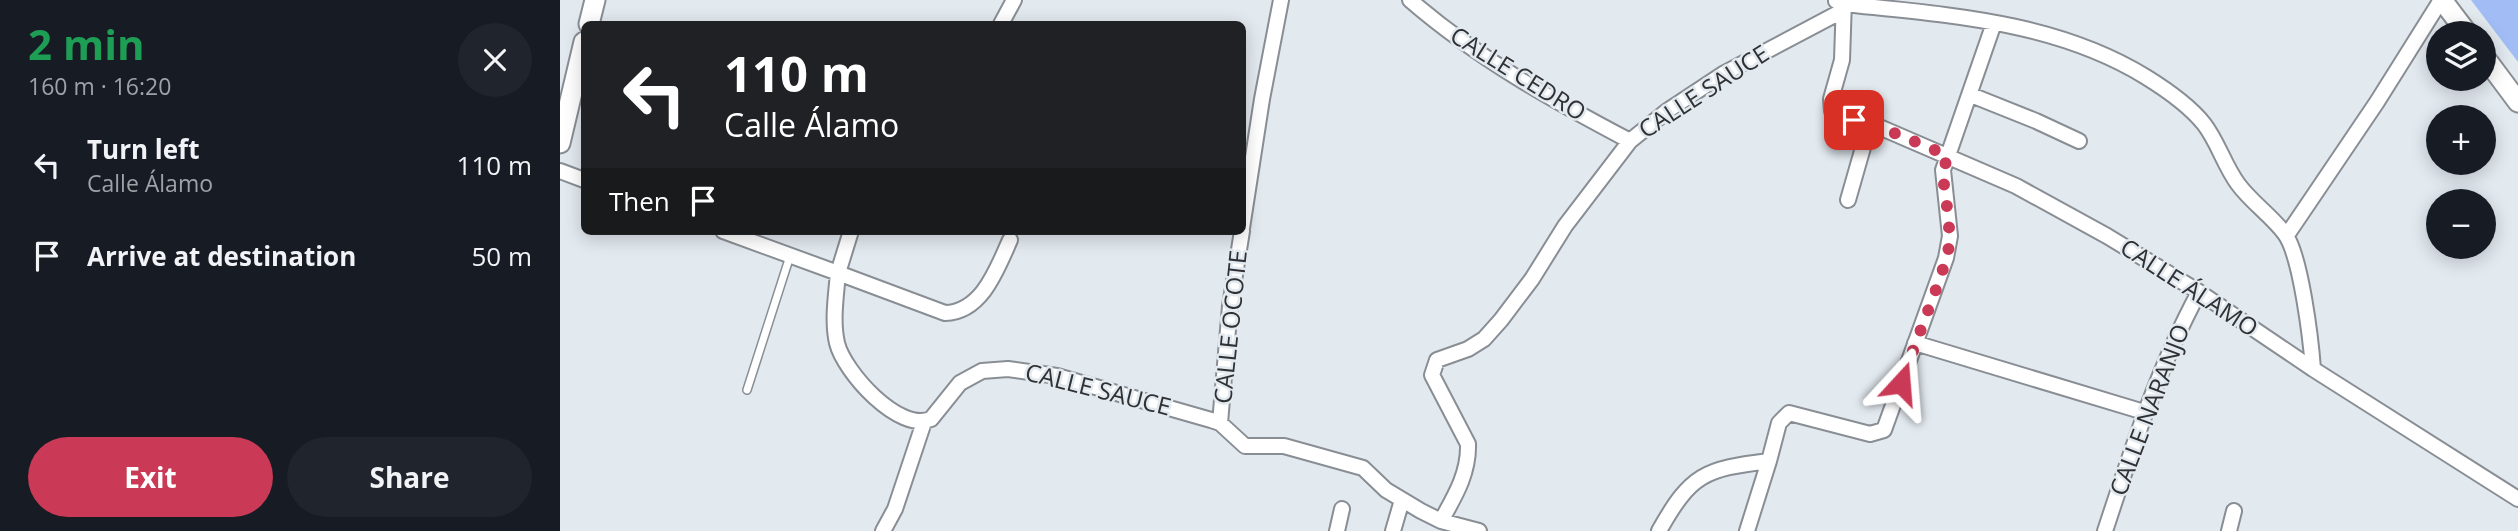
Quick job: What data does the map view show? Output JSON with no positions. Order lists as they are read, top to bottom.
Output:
{
  "streets": {
    "street": [
      "CALLE CEDRO",
      "CALLE SAUCE",
      "CALLE ÁLAMO",
      "CALLE OCOTE",
      "CALLE NARANJO"
    ]
  },
  "crossings": [
    ["CALLE CEDRO", "CALLE SAUCE"],
    ["CALLE SAUCE", "CALLE ÁLAMO"],
    ["CALLE SAUCE", "CALLE OCOTE"],
    ["CALLE ÁLAMO", "CALLE NARANJO"]
  ],
  "page": {
    "heading": ["2 min", "160 m · 16:20"],
    "map_buttons": ["+", "−"],
    "turn": ["110 m", "Calle Álamo"],
    "list": [
      {
        "name": "Turn left",
        "note": "Calle Álamo",
        "value": "110 m"
      },
      {
        "name": "Arrive at destination",
        "value": "50 m"
      }
    ],
    "then": "Then",
    "buttons": ["Exit", "Share"]
  }
}
